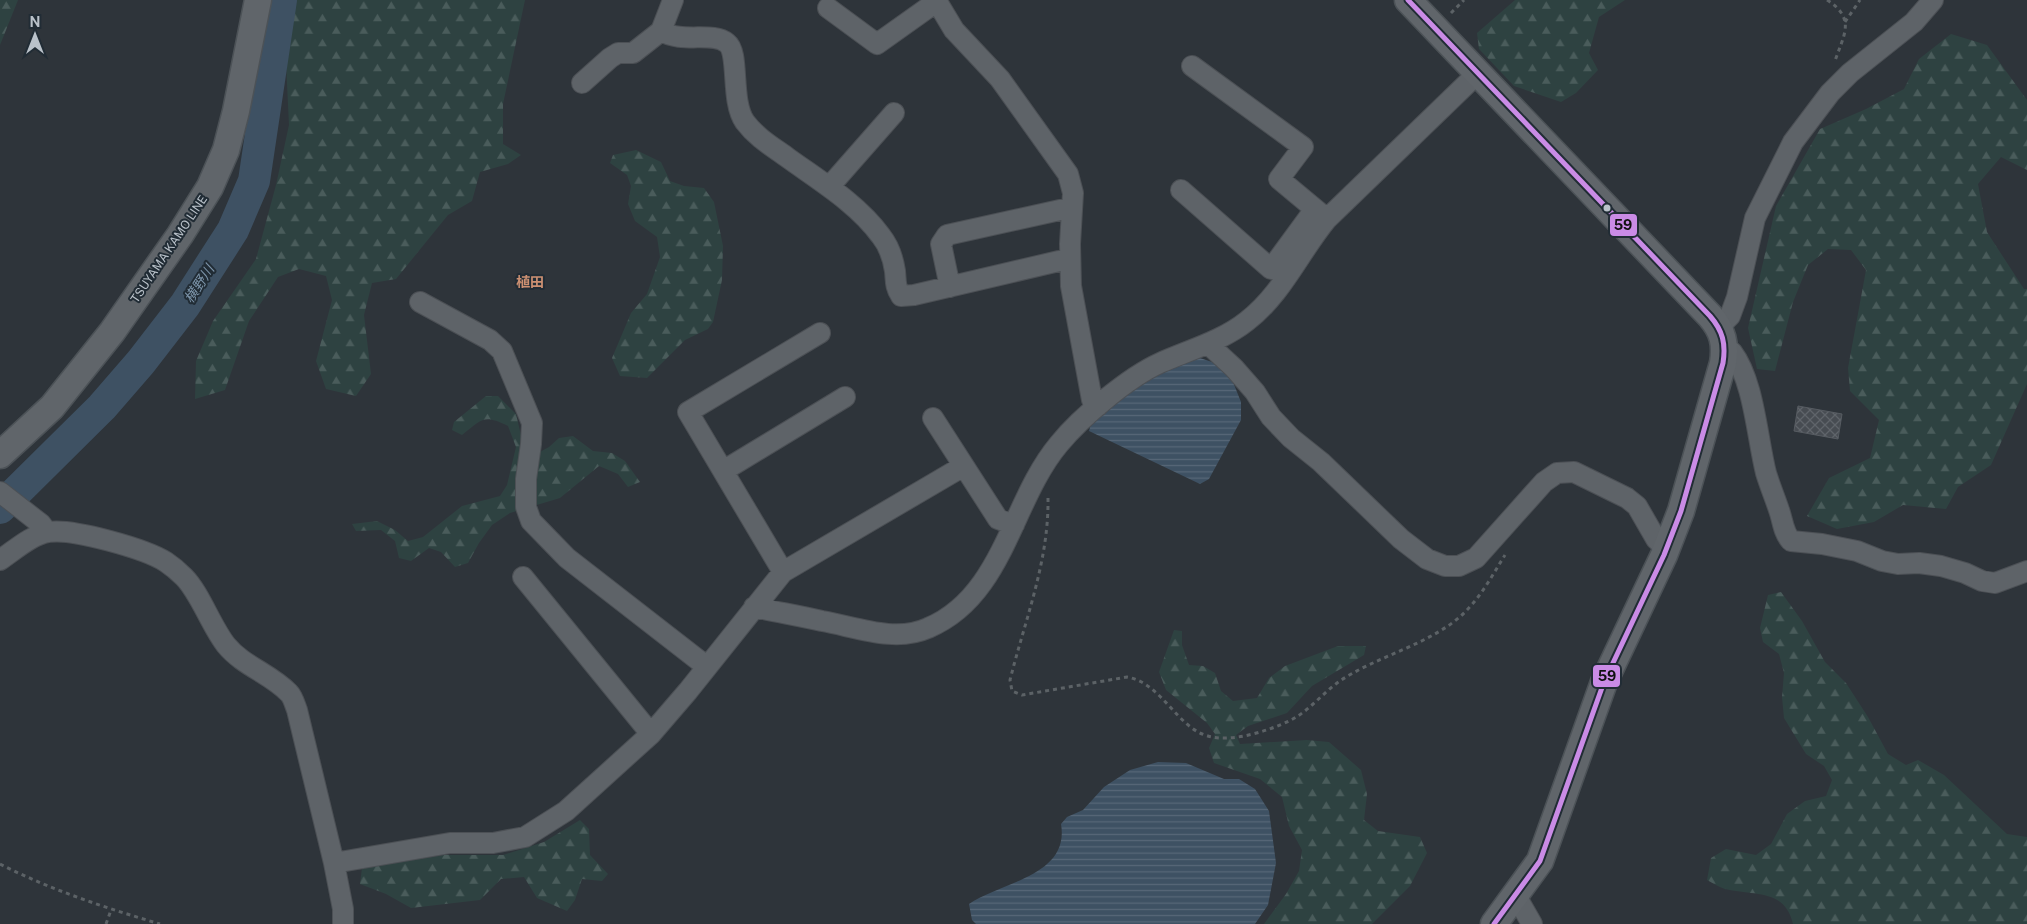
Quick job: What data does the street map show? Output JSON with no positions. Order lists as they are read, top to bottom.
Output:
{
  "streets": {
    "main road": ["TSUYAMA KAMO LINE"]
  },
  "districts": ["植田"],
  "water": ["横野川"],
  "lines": ["transit line 59"],
  "north": "top"
}
